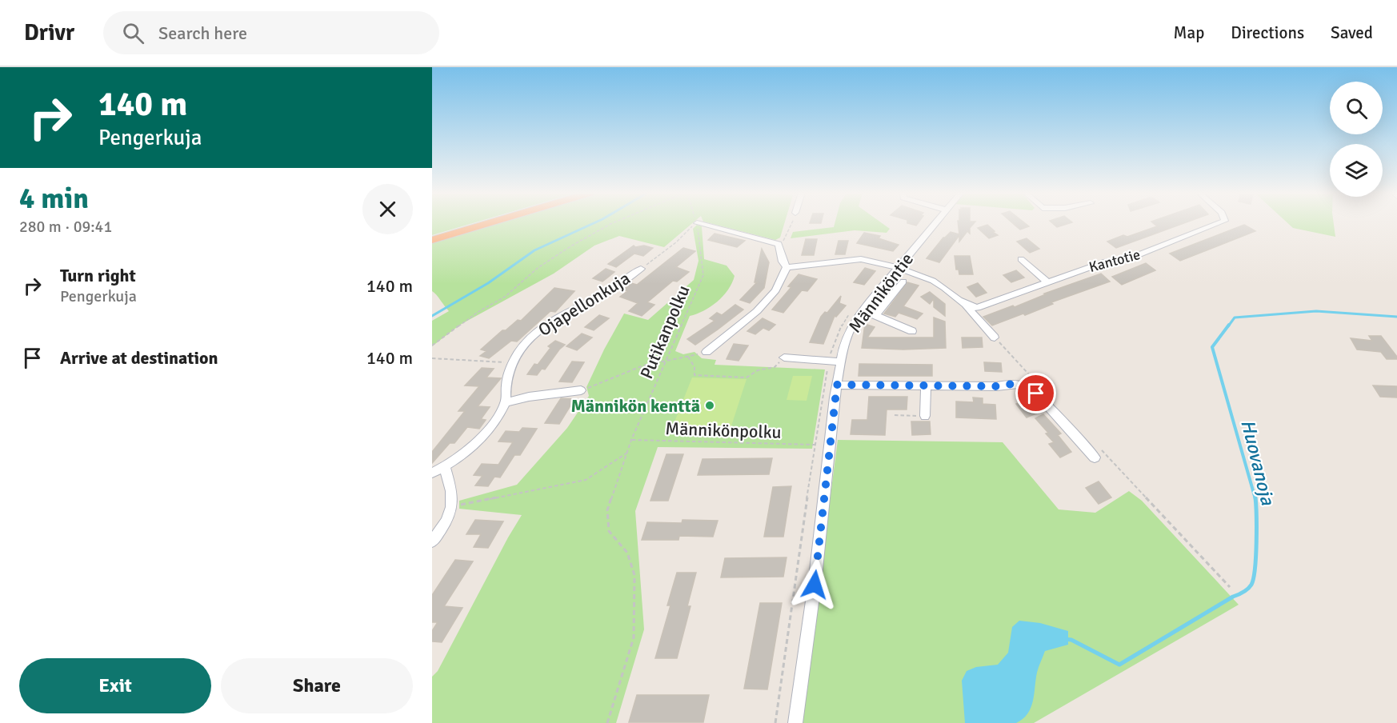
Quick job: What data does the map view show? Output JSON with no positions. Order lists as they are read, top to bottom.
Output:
{
  "streets": {
    "street": ["Kantotie", "Männiköntie", "Ojapellonkuja"],
    "path": ["Putikanpolku", "Männikönpolku"]
  },
  "crossings": [
    ["Putikanpolku", "Männikönpolku"]
  ],
  "water": ["Huovanoja"],
  "places": ["Männikön kenttä"],
  "page": {
    "header": "Drivr",
    "search": "Search here",
    "nav": ["Map", "Directions", "Saved"],
    "turn": ["140 m", "Pengerkuja"],
    "heading": ["4 min", "280 m · 09:41"],
    "list": [
      {
        "name": "Turn right",
        "note": "Pengerkuja",
        "value": "140 m"
      },
      {
        "name": "Arrive at destination",
        "value": "140 m"
      }
    ],
    "buttons": ["Exit", "Share"]
  }
}
